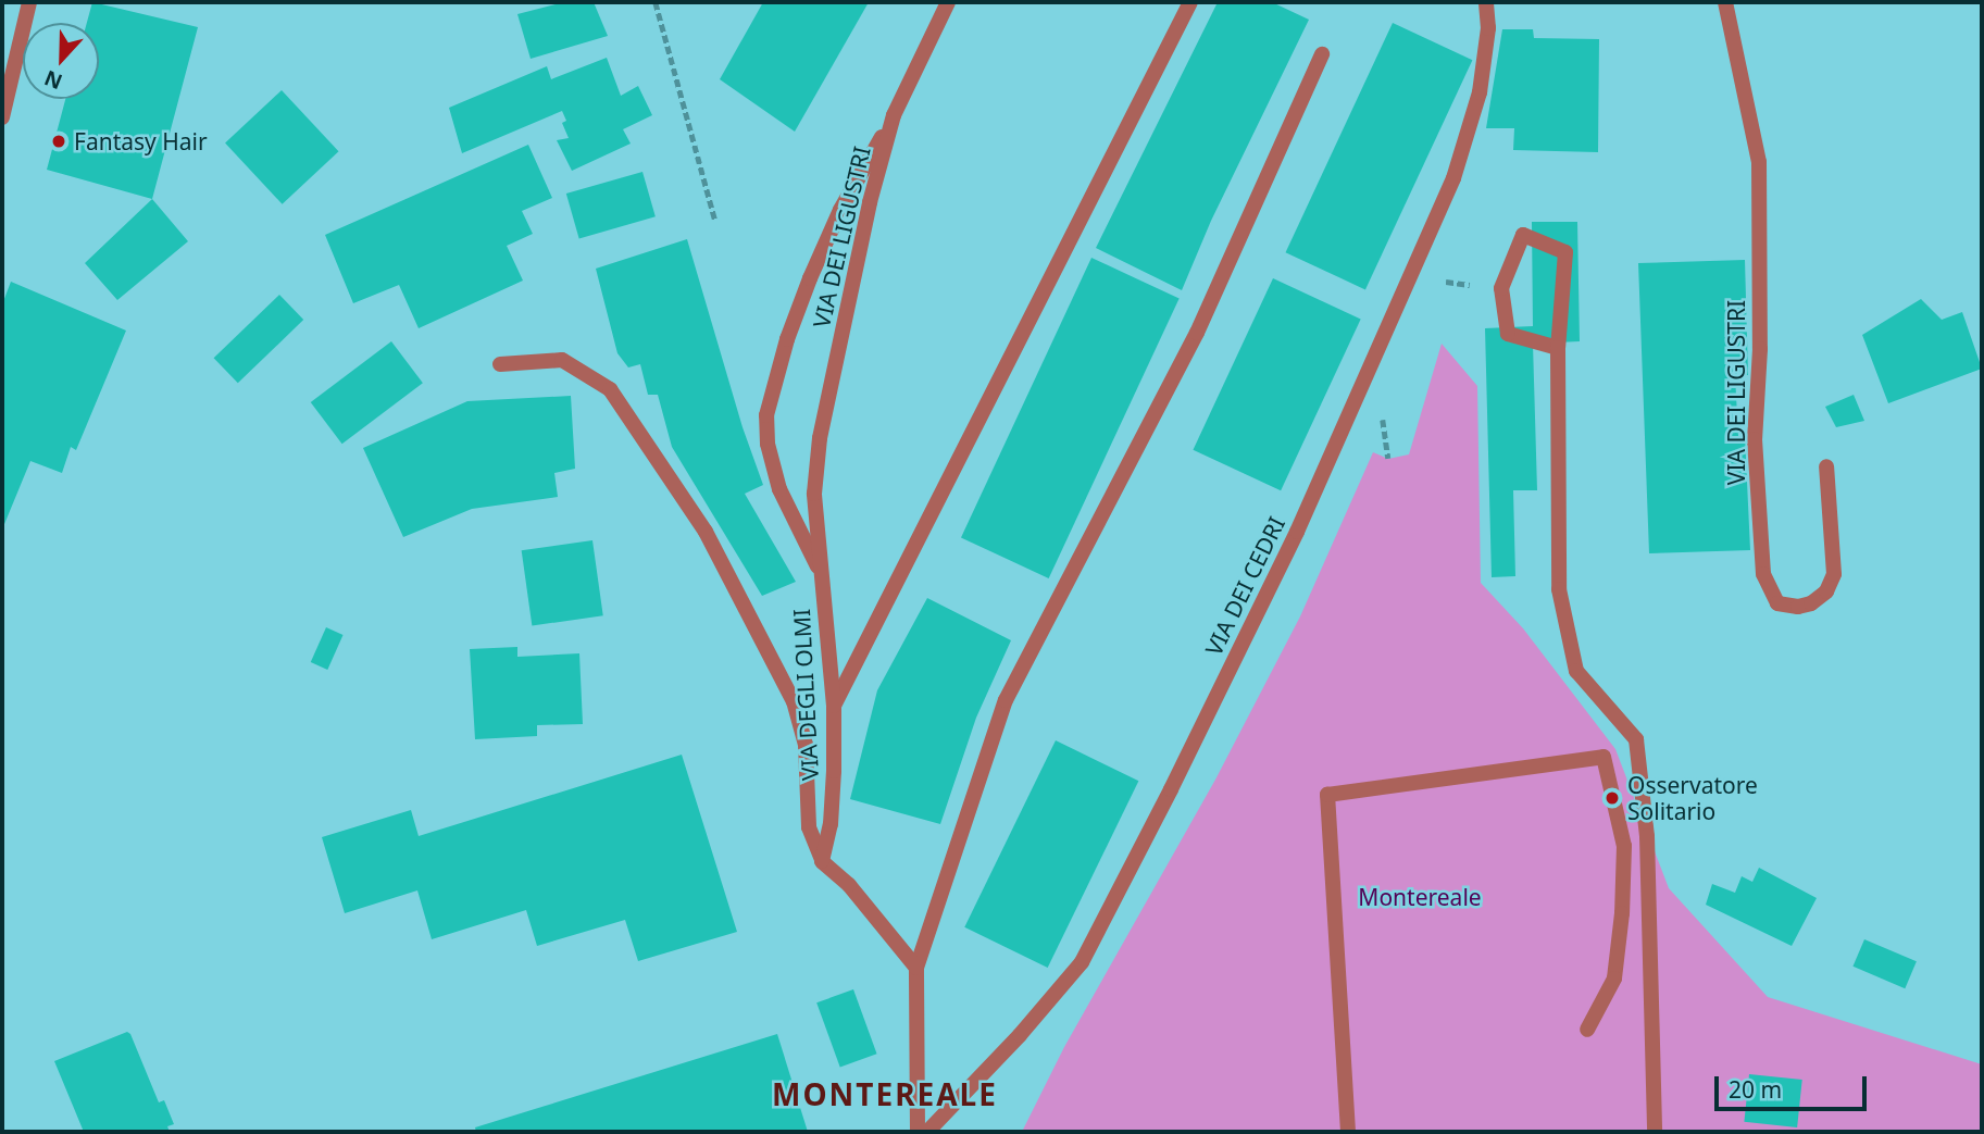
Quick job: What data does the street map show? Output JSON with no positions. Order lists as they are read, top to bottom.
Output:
{
  "streets": {
    "street": ["VIA DEI LIGUSTRI", "VIA DEI CEDRI", "VIA DEGLI OLMI"]
  },
  "crossings": [
    ["VIA DEI LIGUSTRI", "VIA DEGLI OLMI"]
  ],
  "districts": ["MONTEREALE"],
  "parks": ["Montereale"],
  "places": ["Fantasy Hair", "Osservatore Solitario"],
  "scale_bar": "20 m",
  "north": "bottom"
}
